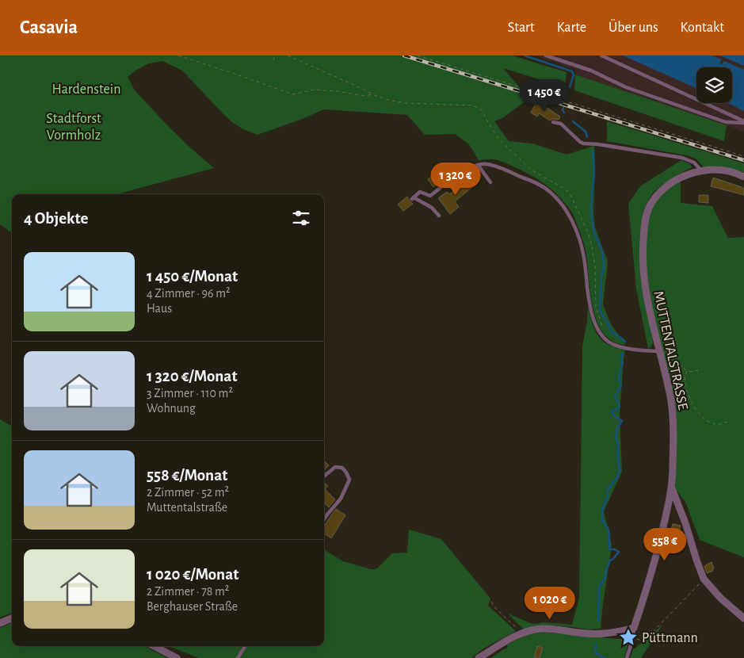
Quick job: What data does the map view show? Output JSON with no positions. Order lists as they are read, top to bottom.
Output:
{
  "streets": {
    "street": ["MUTTENTALSTRASSE"]
  },
  "parks": ["Hardenstein", "Stadtforst Vormholz"],
  "places": {
    "place": ["Püttmann"]
  },
  "page": {
    "header": "Casavia",
    "nav": [
      "Start",
      "Karte",
      "Über uns",
      "Kontakt"
    ],
    "price": [
      "1 450 €",
      "1 320 €",
      "558 €",
      "1 020 €"
    ],
    "heading": "4 Objekte",
    "list": [
      {
        "name": "1 450 €/Monat",
        "note": "4 Zimmer · 96 m² · Haus"
      },
      {
        "name": "1 320 €/Monat",
        "note": "3 Zimmer · 110 m² · Wohnung"
      },
      {
        "name": "558 €/Monat",
        "note": "2 Zimmer · 52 m² · Muttentalstraße"
      },
      {
        "name": "1 020 €/Monat",
        "note": "2 Zimmer · 78 m² · Berghauser Straße"
      }
    ]
  }
}
